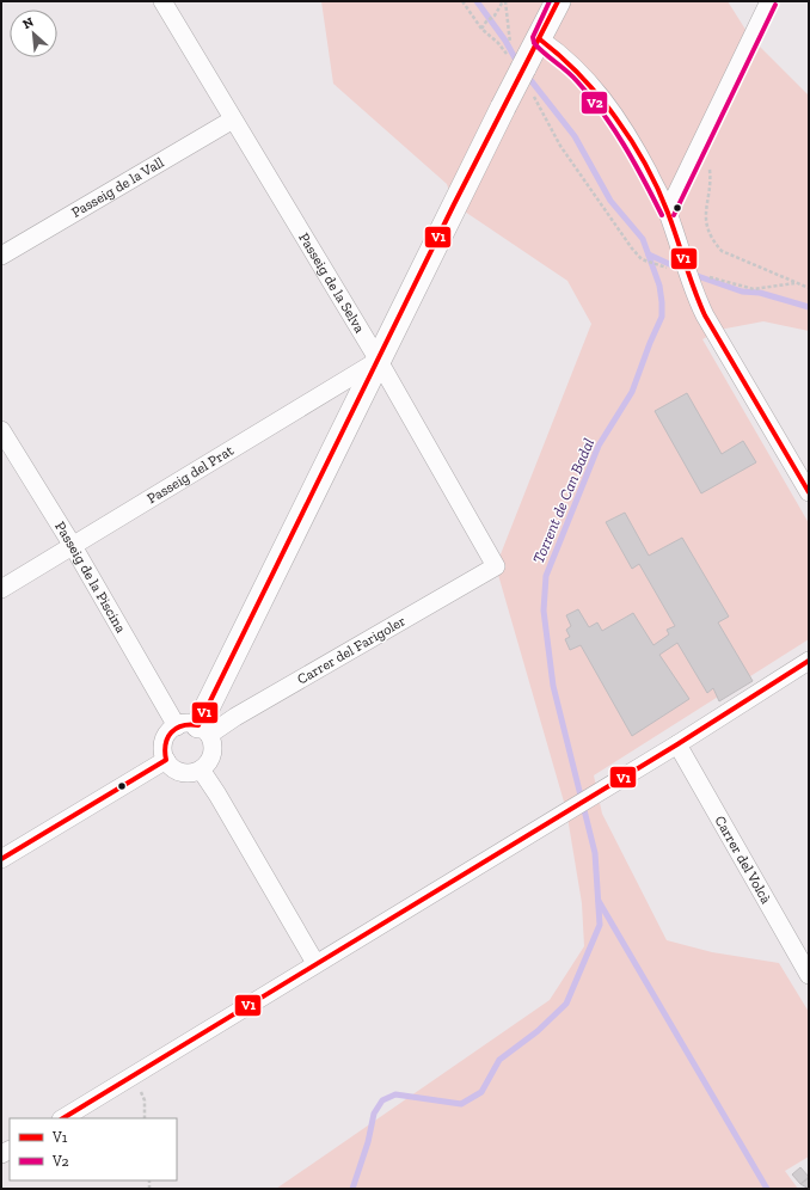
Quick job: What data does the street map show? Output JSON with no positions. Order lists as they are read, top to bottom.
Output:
{
  "streets": {
    "street": [
      "Passeig de la Vall",
      "Passeig de la Selva",
      "Passeig del Prat",
      "Passeig de la Piscina",
      "Carrer del Farigoler",
      "Carrer del Volcà"
    ]
  },
  "crossings": [
    ["Passeig de la Vall", "Passeig de la Selva"],
    ["Passeig de la Selva", "Passeig del Prat"],
    ["Passeig de la Selva", "Carrer del Farigoler"],
    ["Passeig del Prat", "Passeig de la Piscina"],
    ["Passeig de la Piscina", "Carrer del Farigoler"]
  ],
  "water": ["Torrent de Can Badal"],
  "lines": ["transit line V1", "transit line V2"],
  "legend": ["V1", "V2"],
  "north": "top left"
}
